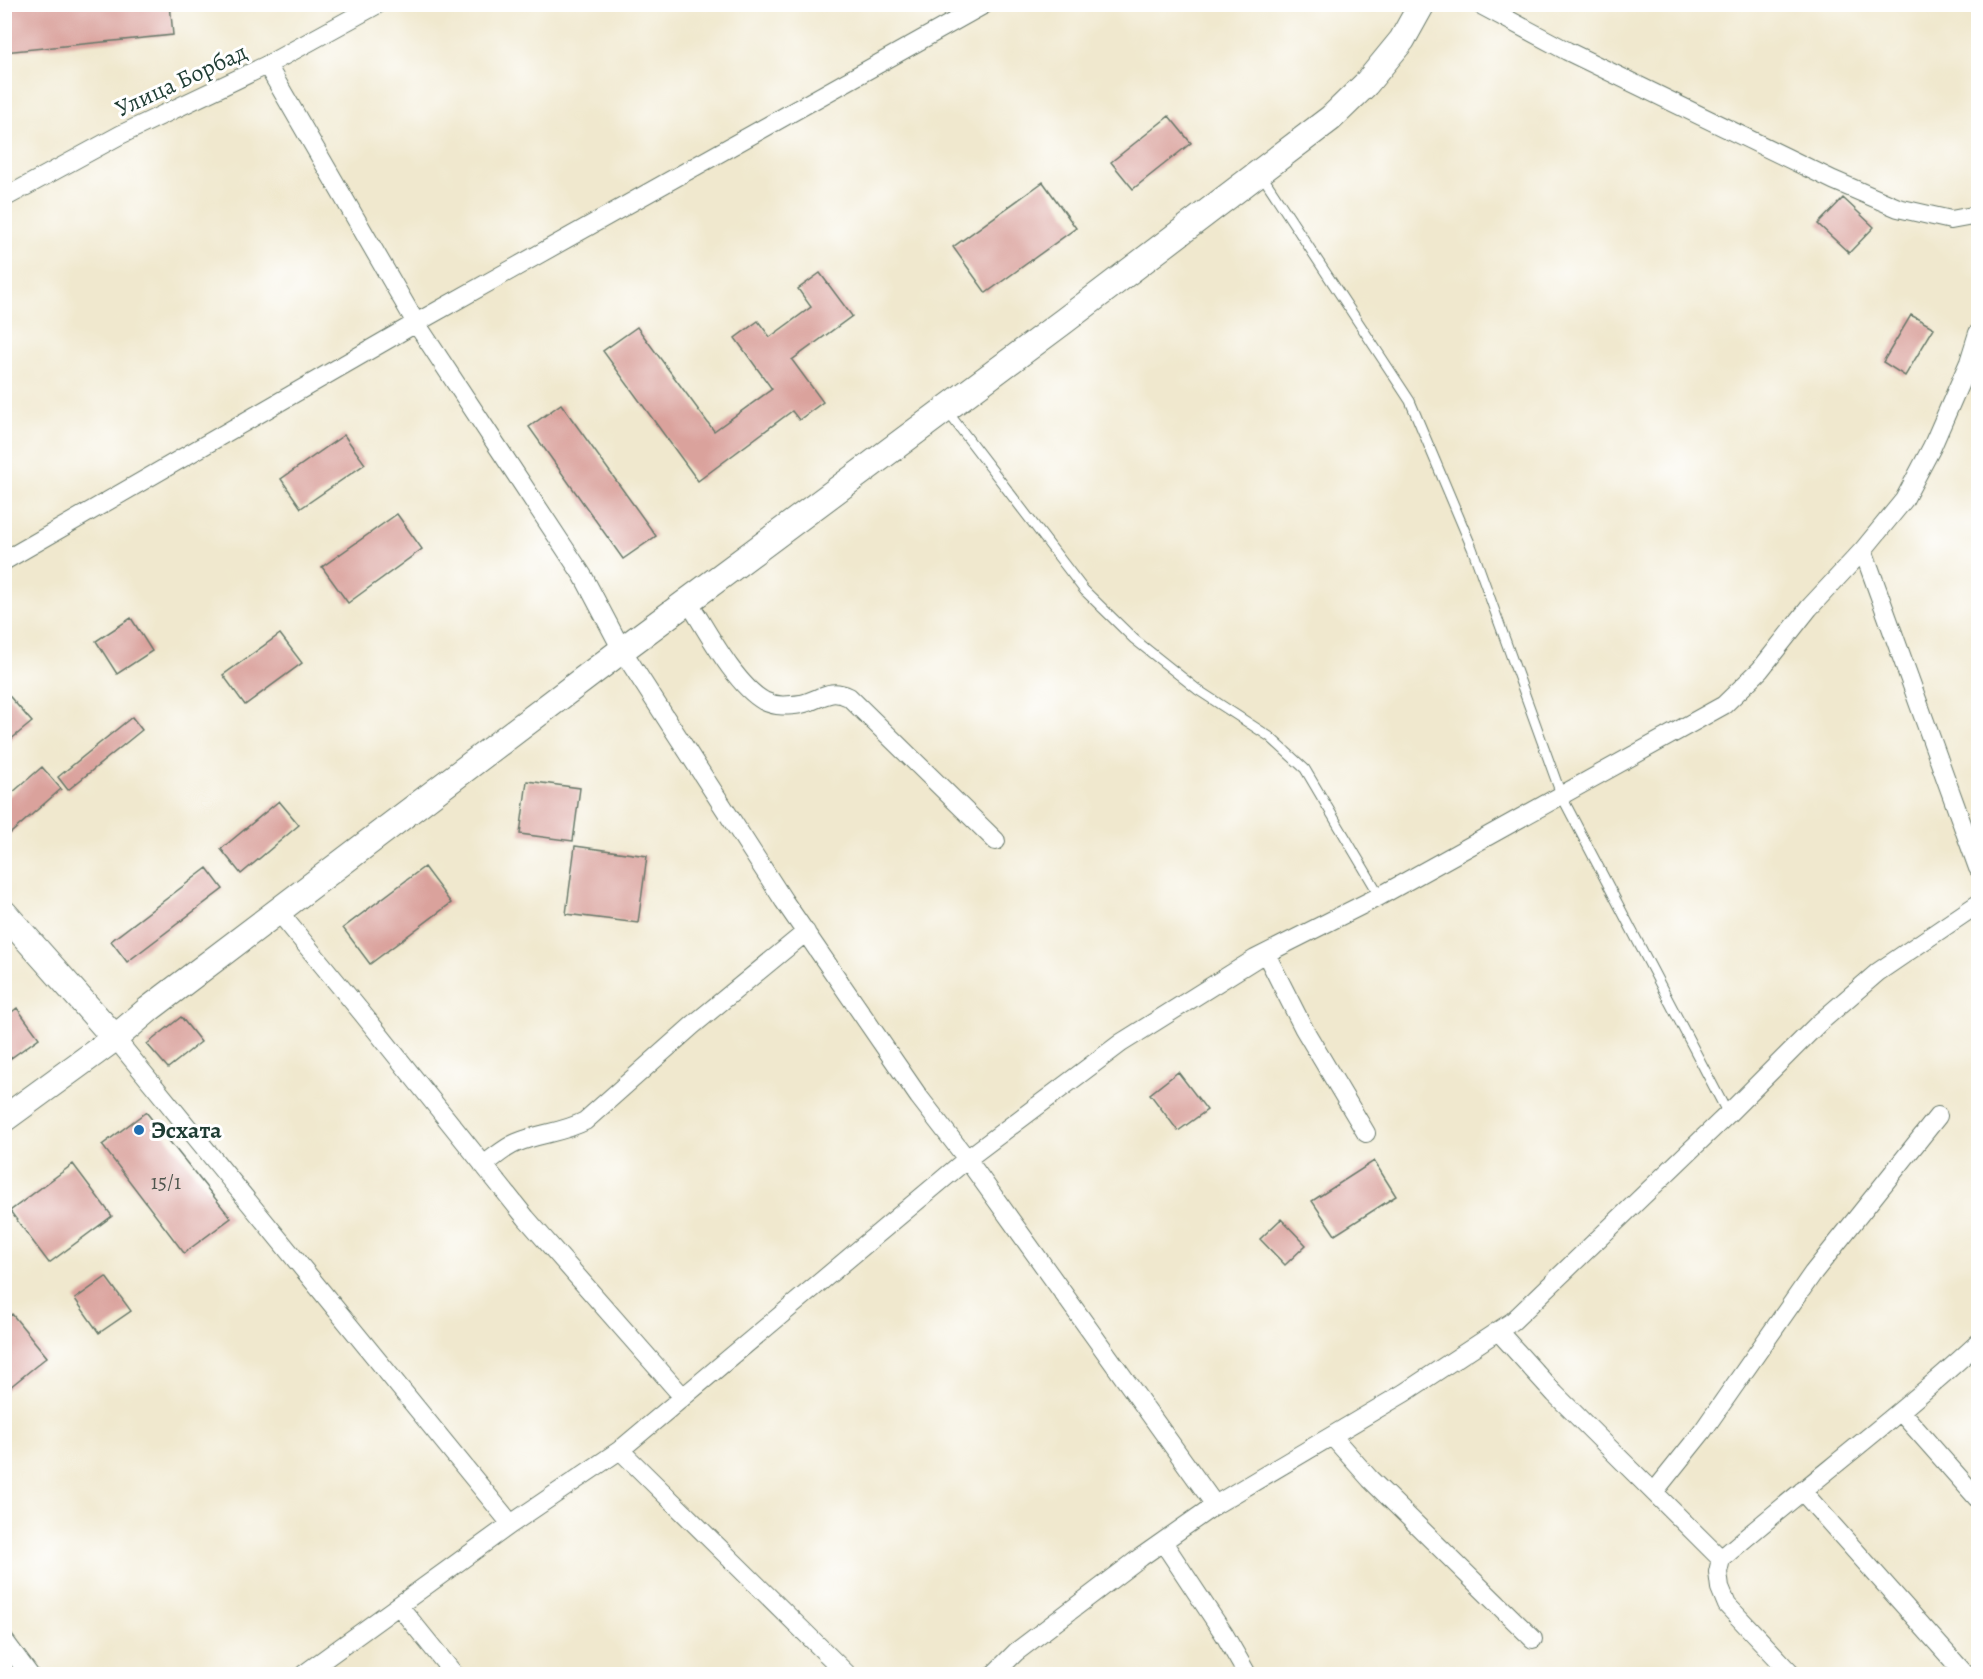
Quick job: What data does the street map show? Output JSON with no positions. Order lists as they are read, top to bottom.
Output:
{
  "streets": {
    "street": ["Улица Борбад"]
  },
  "places": ["Эсхата"],
  "house_numbers": ["15/1"]
}
